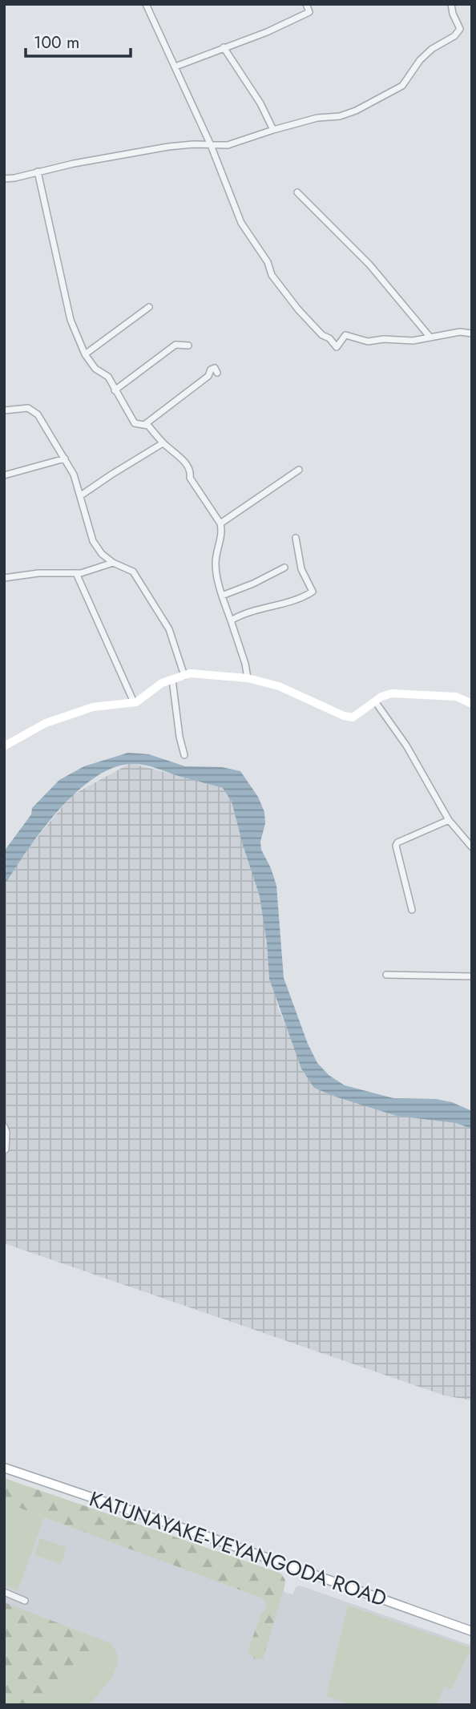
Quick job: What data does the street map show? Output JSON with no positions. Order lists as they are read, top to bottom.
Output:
{
  "streets": {
    "street": ["KATUNAYAKE-VEYANGODA ROAD"]
  },
  "scale_bar": "100 m"
}
